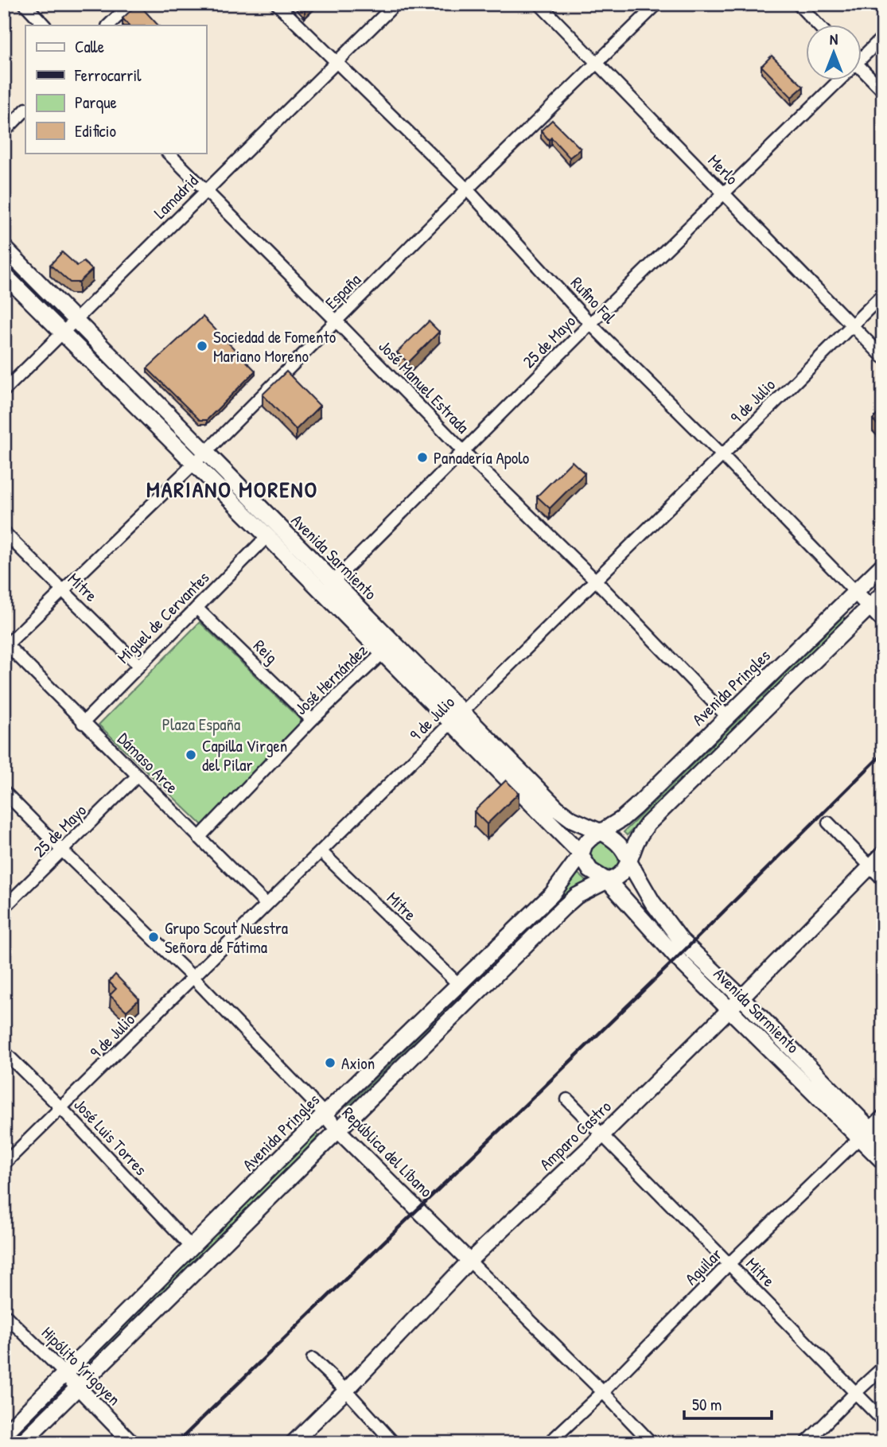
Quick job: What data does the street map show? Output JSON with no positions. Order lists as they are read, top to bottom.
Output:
{
  "streets": {
    "main road": ["Avenida Sarmiento", "Avenida Pringles"],
    "street": [
      "Merlo",
      "Lamadrid",
      "España",
      "Rufino Fal",
      "25 de Mayo",
      "José Manuel Estrada",
      "9 de Julio",
      "Mitre",
      "Miguel de Cervantes",
      "Reig",
      "José Hernández",
      "Dámaso Arce",
      "Amparo Castro",
      "José Luis Torres",
      "República del Líbano",
      "Aguilar",
      "Hipólito Yrigoyen"
    ]
  },
  "crossings": [
    ["Merlo", "España"],
    ["Merlo", "25 de Mayo"],
    ["Merlo", "9 de Julio"],
    ["Lamadrid", "Rufino Fal"],
    ["Lamadrid", "José Manuel Estrada"],
    ["Lamadrid", "Avenida Sarmiento"],
    ["España", "Rufino Fal"],
    ["España", "José Manuel Estrada"],
    ["España", "Avenida Sarmiento"],
    ["España", "Mitre"],
    ["España", "Dámaso Arce"],
    ["Rufino Fal", "25 de Mayo"],
    ["Rufino Fal", "9 de Julio"],
    ["Rufino Fal", "Avenida Pringles"],
    ["25 de Mayo", "José Manuel Estrada"],
    ["25 de Mayo", "Avenida Sarmiento"],
    ["25 de Mayo", "Dámaso Arce"],
    ["25 de Mayo", "República del Líbano"],
    ["José Manuel Estrada", "9 de Julio"],
    ["José Manuel Estrada", "Avenida Pringles"],
    ["9 de Julio", "Avenida Sarmiento"],
    ["9 de Julio", "Mitre"],
    ["9 de Julio", "Dámaso Arce"],
    ["9 de Julio", "José Luis Torres"],
    ["9 de Julio", "República del Líbano"],
    ["Avenida Sarmiento", "Miguel de Cervantes"],
    ["Avenida Sarmiento", "José Hernández"],
    ["Avenida Sarmiento", "Avenida Pringles"],
    ["Avenida Sarmiento", "Amparo Castro"],
    ["Avenida Sarmiento", "Aguilar"],
    ["Mitre", "Miguel de Cervantes"],
    ["Mitre", "Avenida Pringles"],
    ["Mitre", "Amparo Castro"],
    ["Mitre", "Aguilar"],
    ["Miguel de Cervantes", "Reig"],
    ["Miguel de Cervantes", "Dámaso Arce"],
    ["Reig", "José Hernández"],
    ["José Hernández", "Dámaso Arce"],
    ["Avenida Pringles", "José Luis Torres"],
    ["Avenida Pringles", "República del Líbano"],
    ["Avenida Pringles", "Hipólito Yrigoyen"],
    ["Amparo Castro", "República del Líbano"],
    ["República del Líbano", "Aguilar"]
  ],
  "districts": ["MARIANO MORENO"],
  "parks": ["Plaza España"],
  "places": [
    "Sociedad de Fomento Mariano Moreno",
    "Panadería Apolo",
    "Capilla Virgen del Pilar",
    "Grupo Scout Nuestra Señora de Fátima",
    "Axion"
  ],
  "legend": [
    "Calle",
    "Ferrocarril",
    "Parque",
    "Edificio"
  ],
  "scale_bar": "50 m",
  "north": "top"
}
